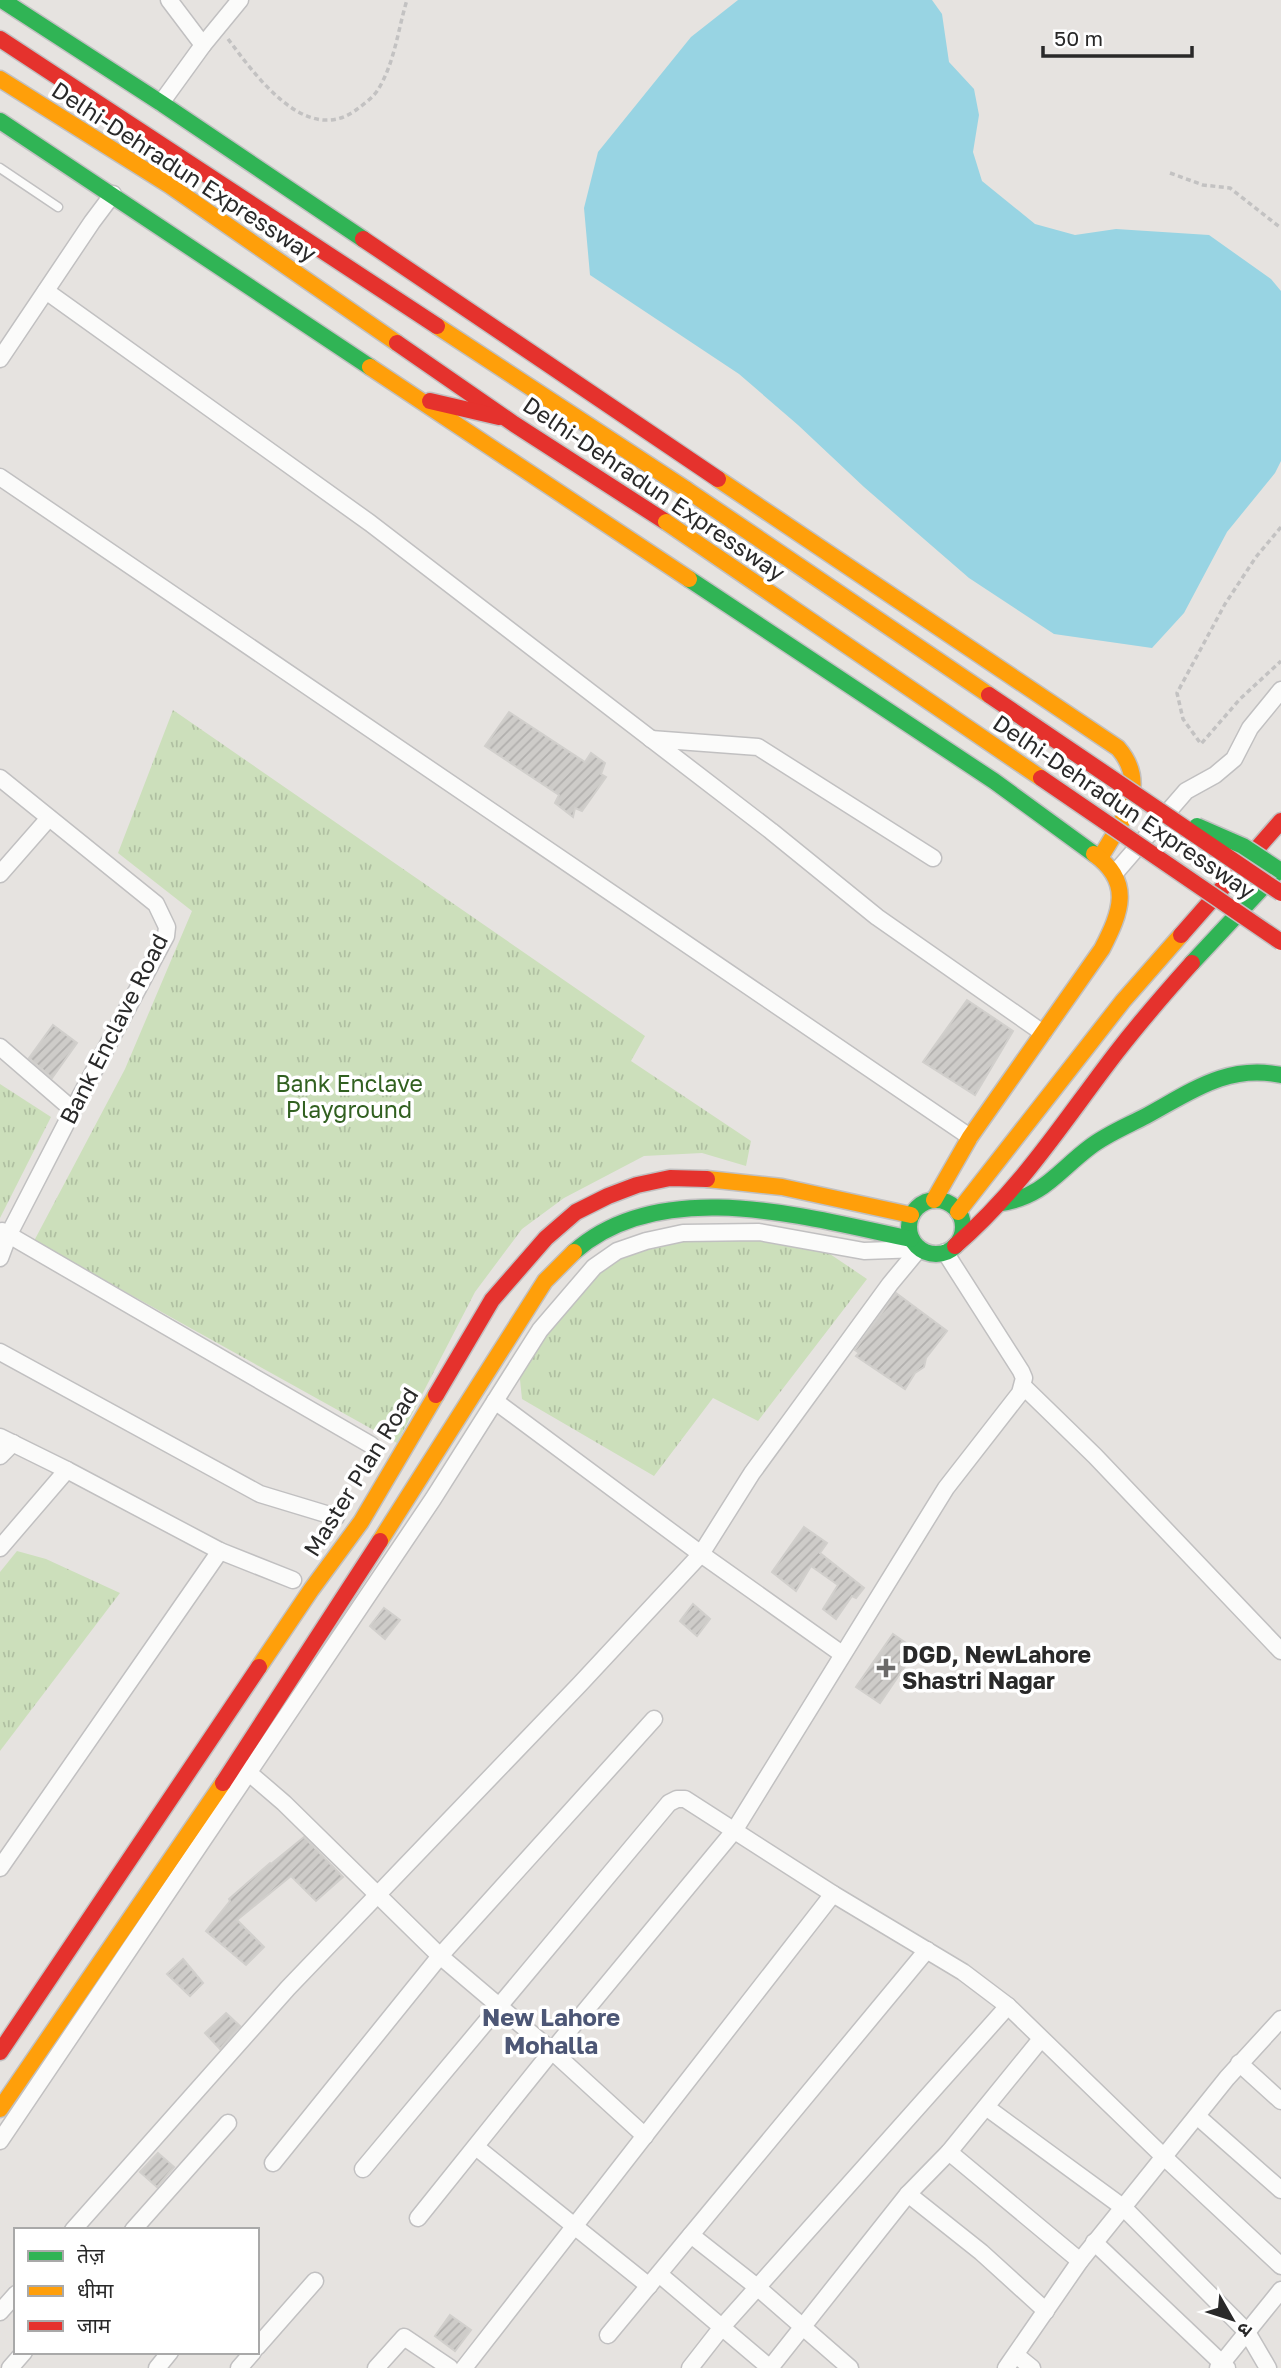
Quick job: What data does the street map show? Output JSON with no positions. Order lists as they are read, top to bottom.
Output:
{
  "streets": {
    "main road": ["Delhi-Dehradun Expressway", "Master Plan Road"],
    "street": ["Bank Enclave Road"]
  },
  "districts": ["New Lahore Mohalla"],
  "parks": ["Bank Enclave Playground"],
  "places": {
    "health": ["DGD, NewLahore Shastri Nagar"]
  },
  "legend": ["तेज़", "धीमा", "जाम"],
  "scale_bar": "50 m",
  "north": "bottom right"
}
